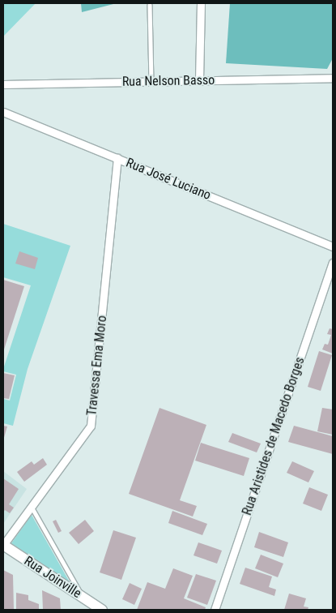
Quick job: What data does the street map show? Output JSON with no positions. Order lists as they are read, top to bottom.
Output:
{
  "streets": {
    "main road": ["Rua Joinville"],
    "street": [
      "Rua Nelson Basso",
      "Rua José Luciano",
      "Travessa Ema Moro",
      "Rua Aristides de Macedo Borges"
    ]
  },
  "crossings": [
    ["Rua José Luciano", "Travessa Ema Moro"],
    ["Travessa Ema Moro", "Rua Joinville"]
  ]
}
